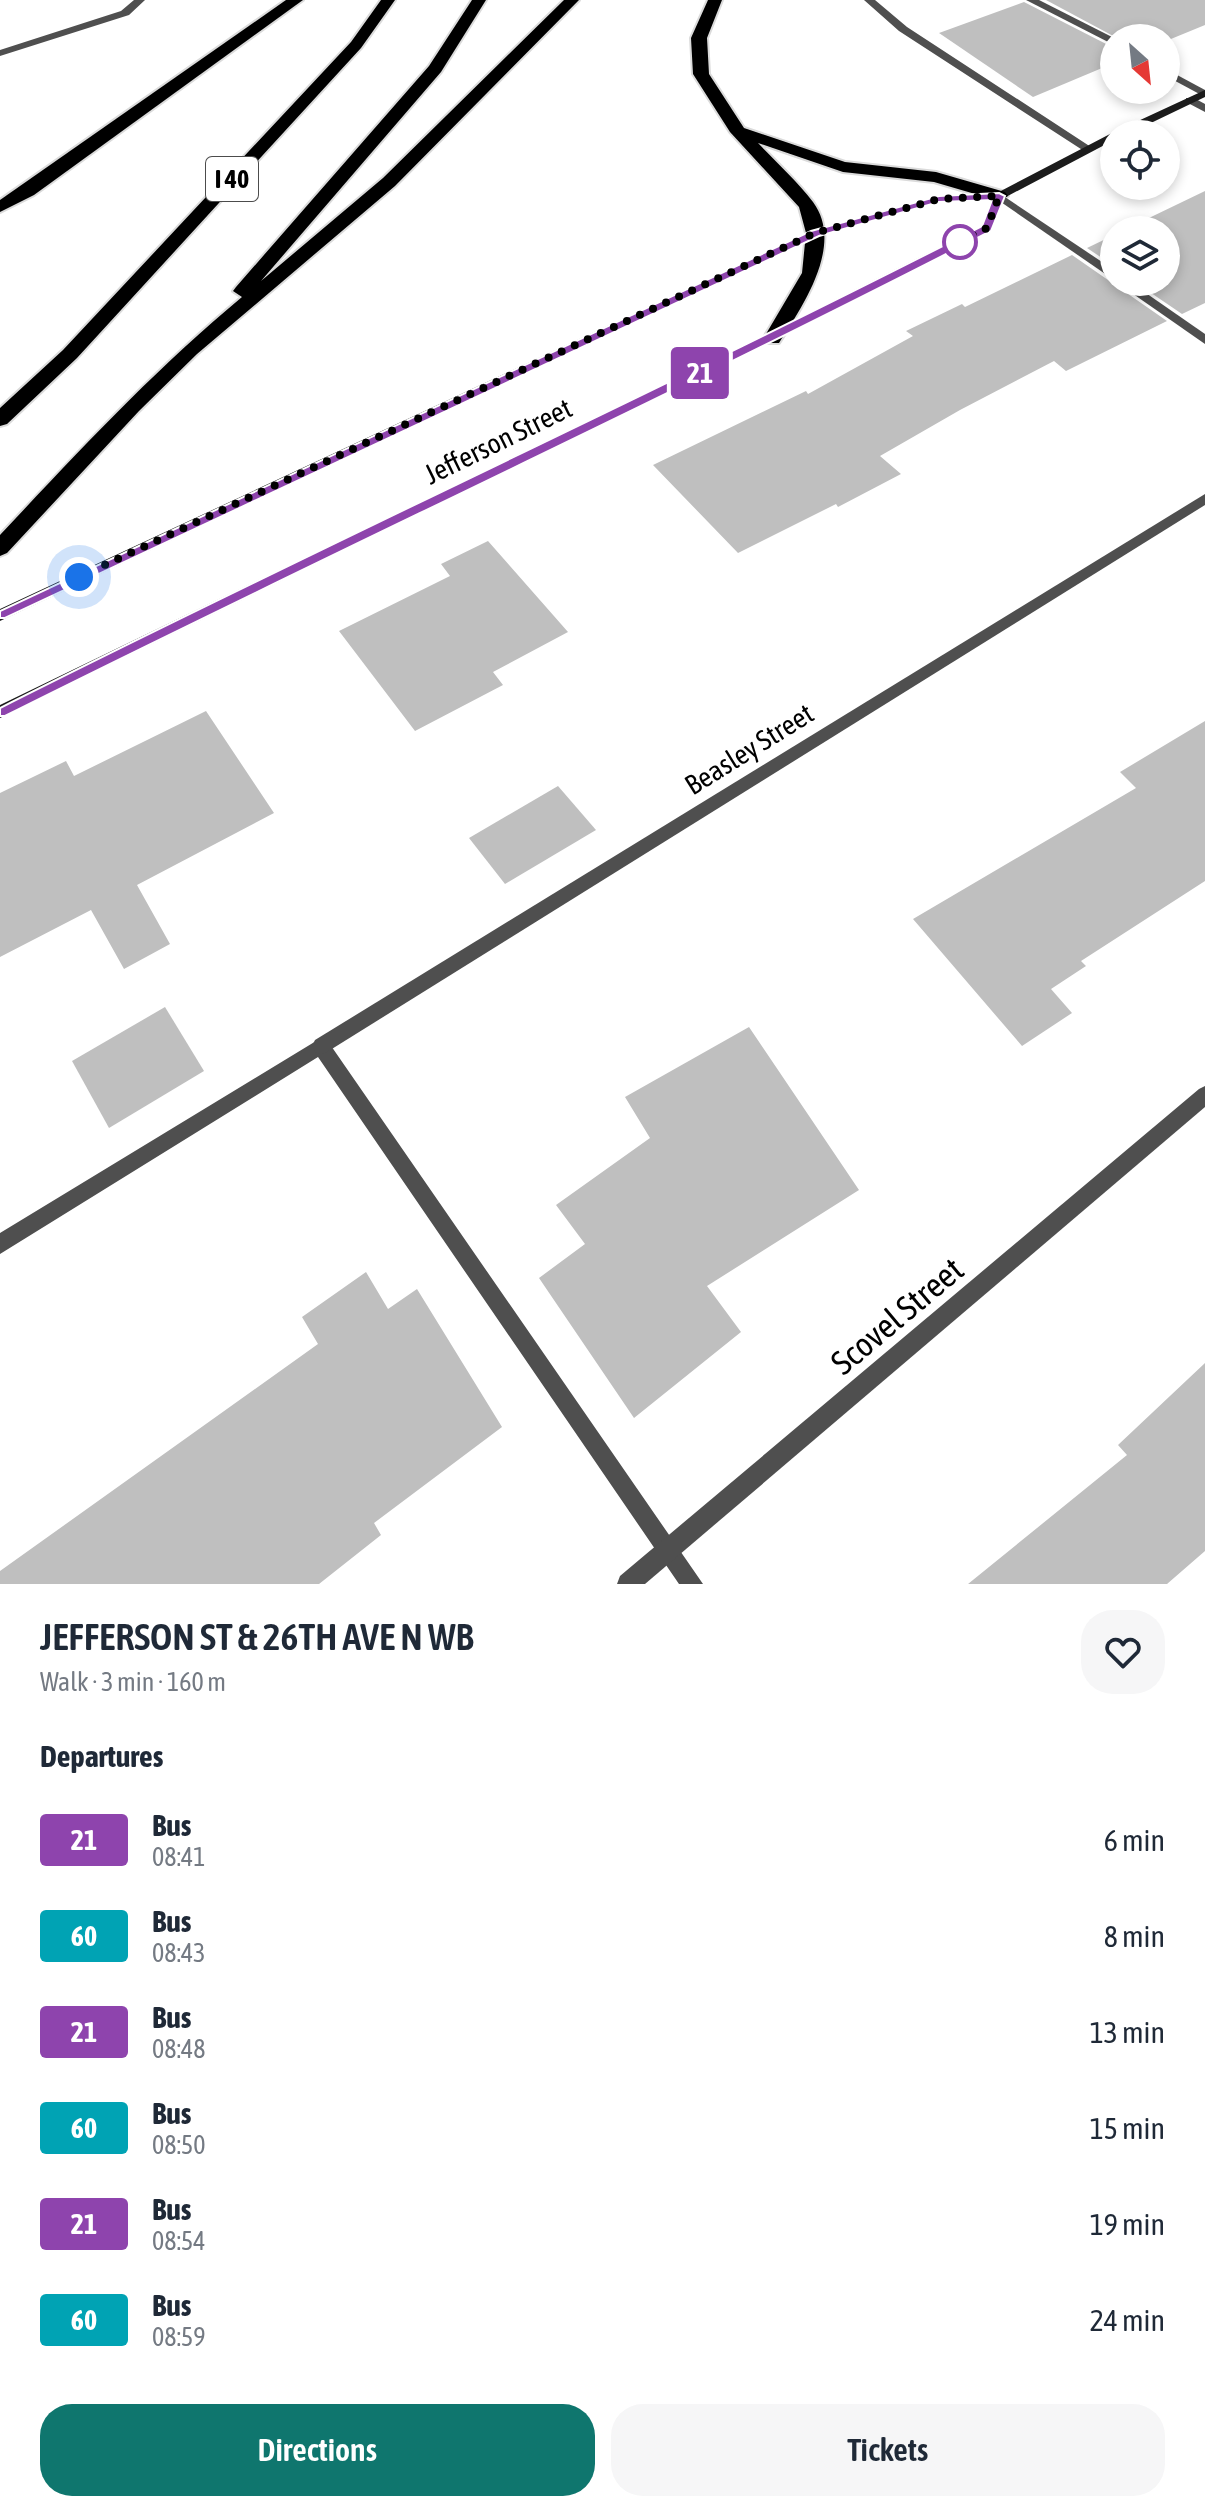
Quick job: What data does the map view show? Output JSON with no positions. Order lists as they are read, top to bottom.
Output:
{
  "streets": {
    "highway": ["I 40"],
    "main road": ["Jefferson Street"],
    "street": ["Beasley Street", "Scovel Street"]
  },
  "lines": ["bus line 21"],
  "north": "bottom right",
  "page": {
    "on_map": "21",
    "heading": [
      ["JEFFERSON ST & 26TH AVE N WB", "Walk · 3 min · 160 m"],
      "Departures"
    ],
    "list": [
      {
        "mark": "21",
        "name": "Bus",
        "note": "08:41",
        "value": "6 min"
      },
      {
        "mark": "60",
        "name": "Bus",
        "note": "08:43",
        "value": "8 min"
      },
      {
        "mark": "21",
        "name": "Bus",
        "note": "08:48",
        "value": "13 min"
      },
      {
        "mark": "60",
        "name": "Bus",
        "note": "08:50",
        "value": "15 min"
      },
      {
        "mark": "21",
        "name": "Bus",
        "note": "08:54",
        "value": "19 min"
      },
      {
        "mark": "60",
        "name": "Bus",
        "note": "08:59",
        "value": "24 min"
      }
    ],
    "buttons": ["Directions", "Tickets"]
  }
}
